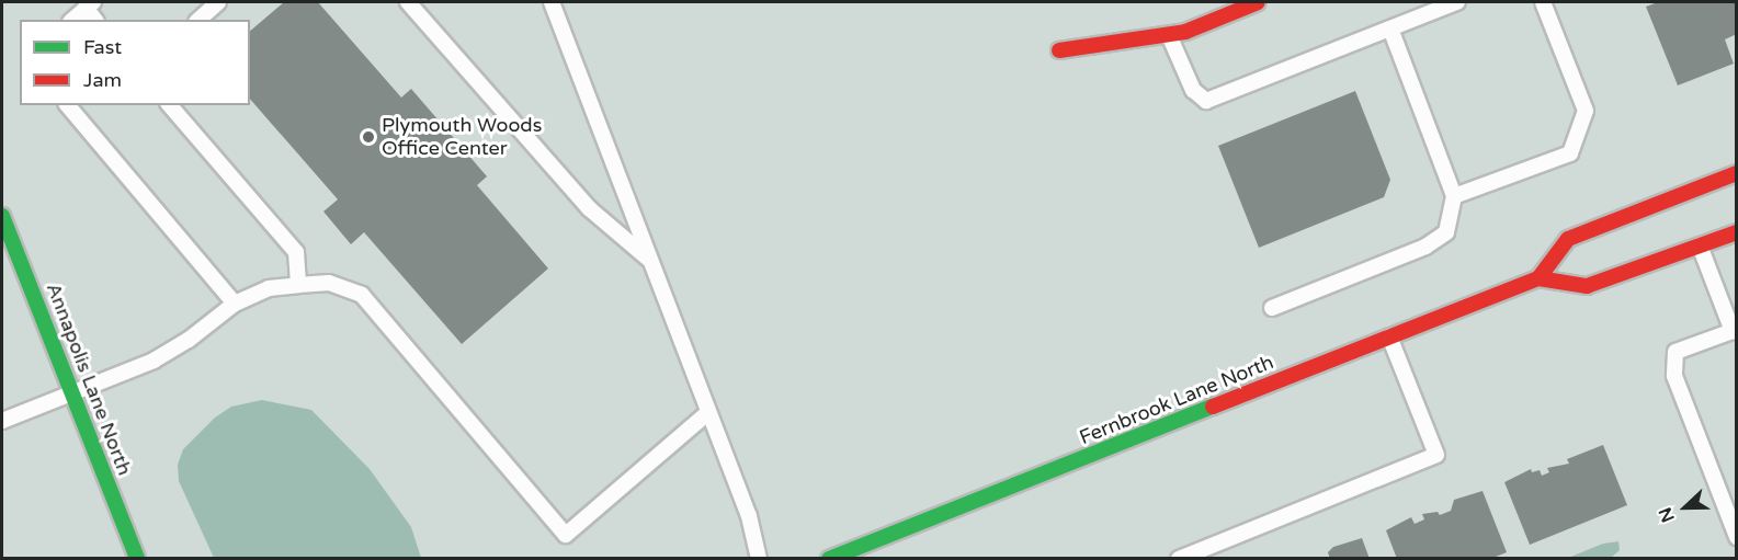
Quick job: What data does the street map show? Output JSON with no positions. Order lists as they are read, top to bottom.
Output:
{
  "streets": {
    "street": ["Annapolis Lane North", "Fernbrook Lane North"]
  },
  "places": ["Plymouth Woods Office Center"],
  "legend": ["Fast", "Jam"],
  "north": "left"
}
